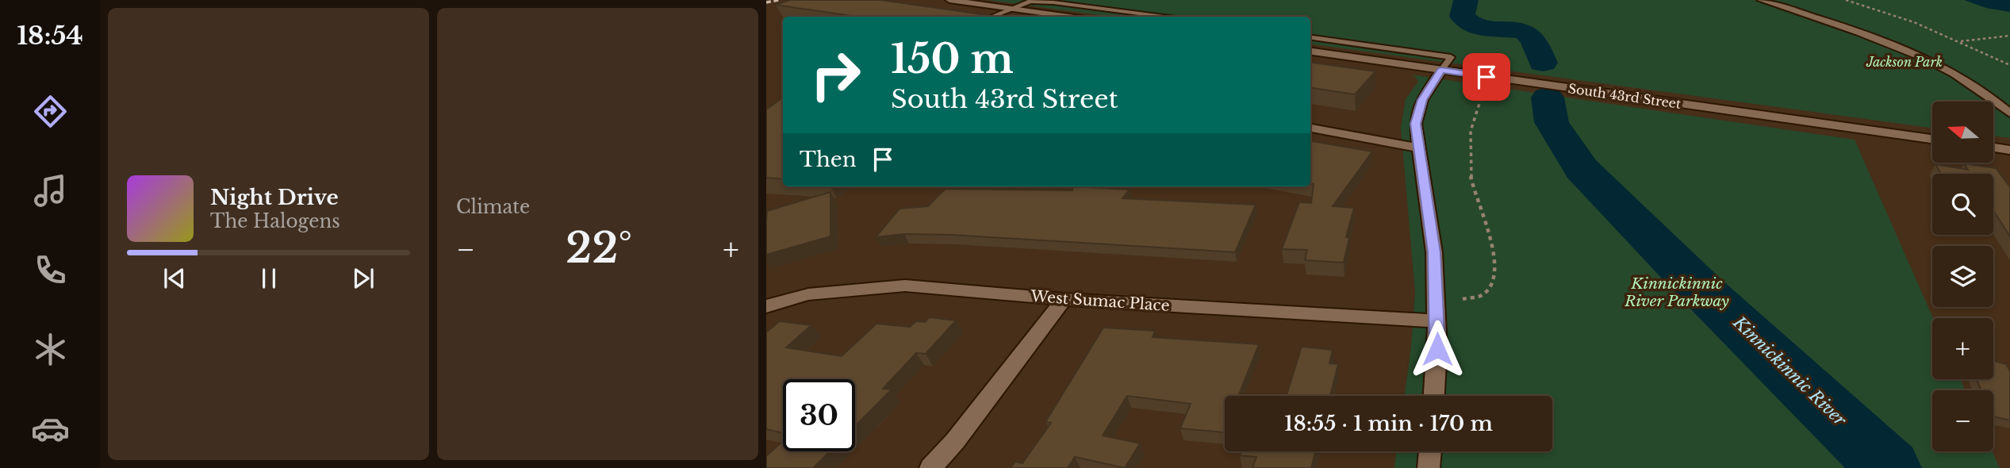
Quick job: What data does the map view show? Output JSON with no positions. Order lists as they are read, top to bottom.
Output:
{
  "streets": {
    "street": ["South 43rd Street", "West Sumac Place"]
  },
  "water": ["Kinnickinnic River"],
  "parks": ["Jackson Park", "Kinnickinnic River Parkway"],
  "north": "left",
  "page": {
    "tabs": "18:54",
    "tile": "Climate",
    "turn": ["150 m", "South 43rd Street"],
    "map_buttons": ["+", "−"],
    "then": "Then",
    "song": ["Night Drive", "The Halogens"],
    "heat": ["−", "22°", "+"],
    "limit": "30",
    "trip": "18:55 · 1 min · 170 m"
  }
}
